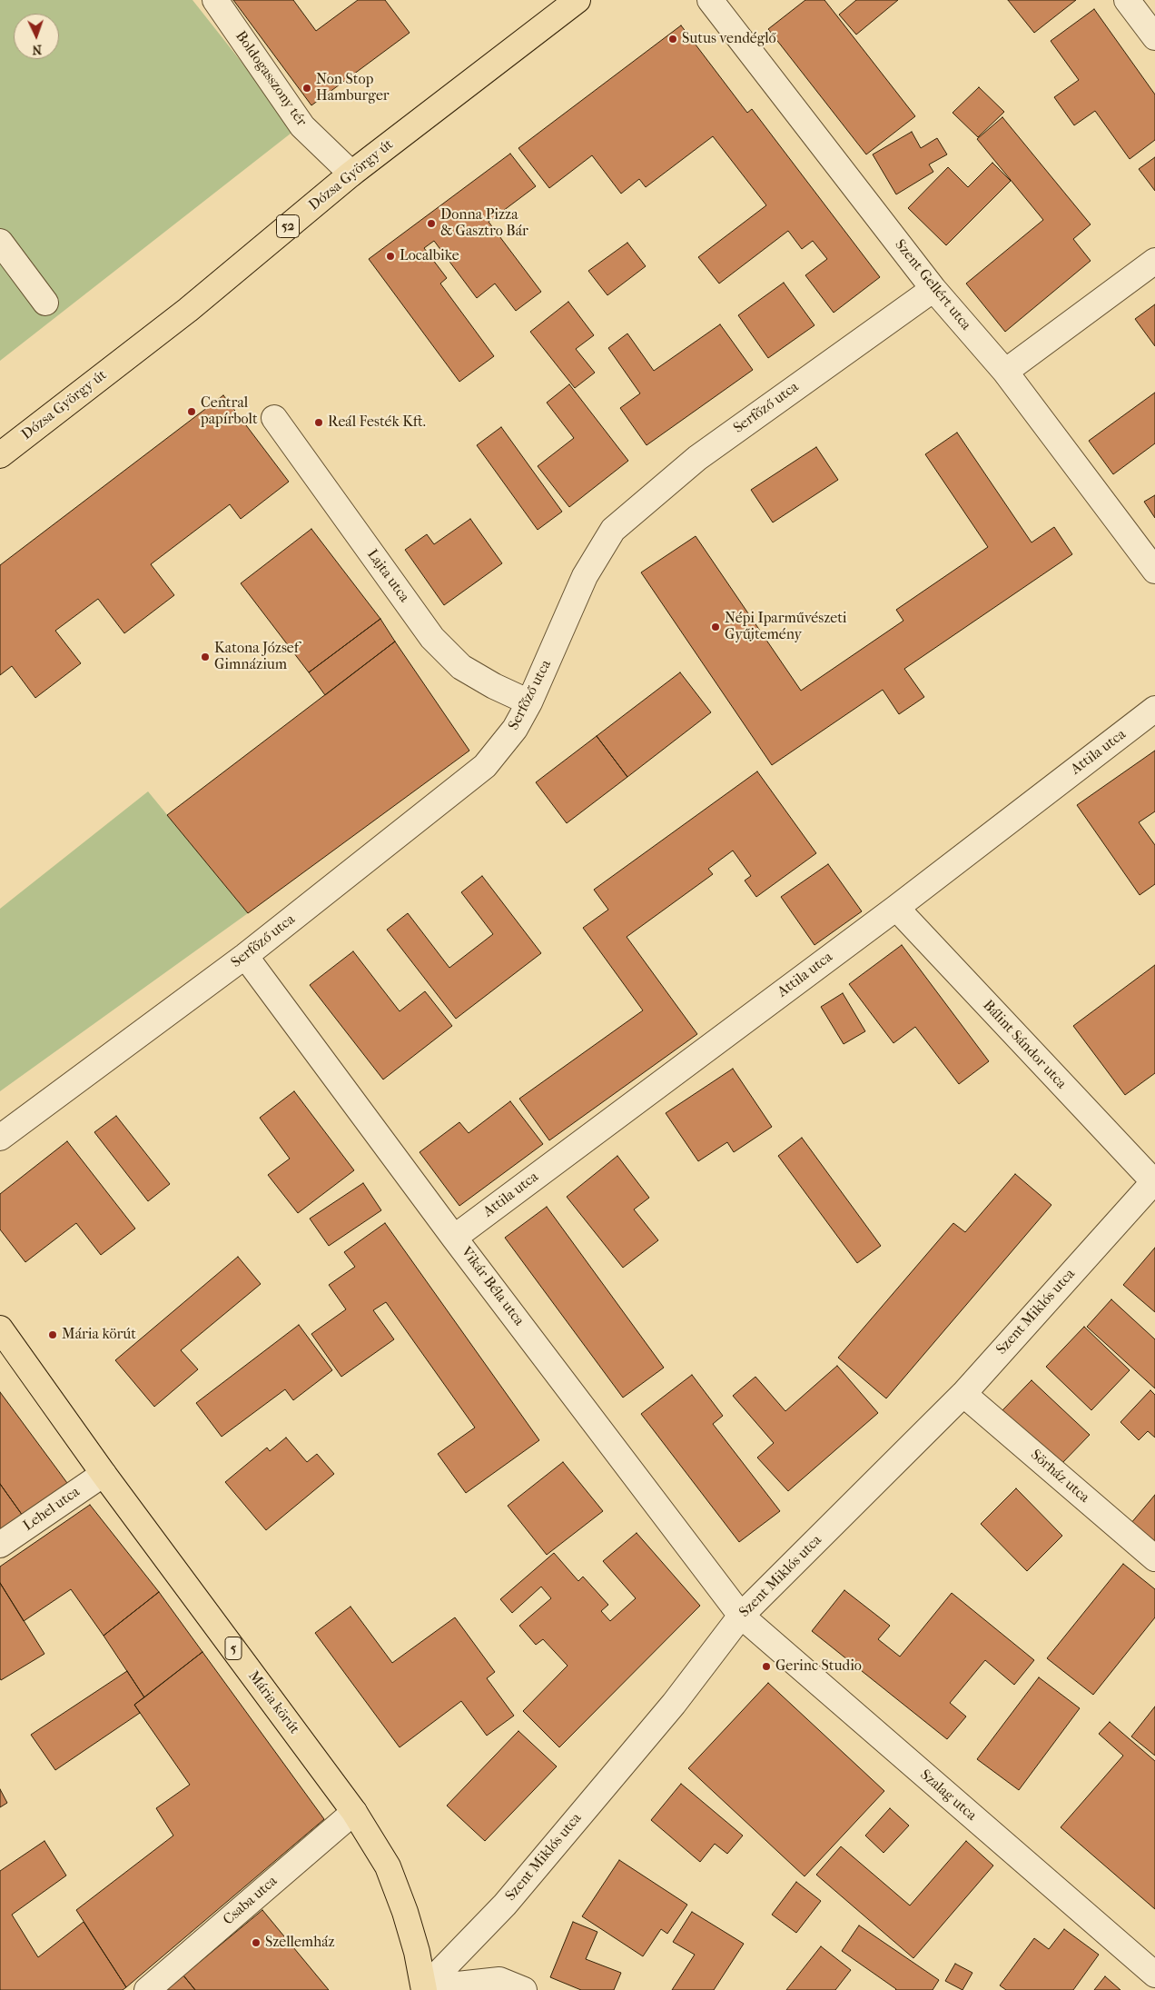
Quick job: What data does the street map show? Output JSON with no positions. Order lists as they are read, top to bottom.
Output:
{
  "streets": {
    "main road": [
      "Dózsa György út",
      "52",
      "5",
      "Mária körút"
    ],
    "street": [
      "Boldogasszony tér",
      "Szent Gellért utca",
      "Serfőző utca",
      "Lajta utca",
      "Attila utca",
      "Bálint Sándor utca",
      "Vikár Béla utca",
      "Szent Miklós utca",
      "Sörház utca",
      "Lehel utca",
      "Szalag utca",
      "Csaba utca"
    ]
  },
  "crossings": [
    ["Boldogasszony tér", "Dózsa György út"],
    ["Szent Gellért utca", "Serfőző utca"],
    ["Serfőző utca", "Lajta utca"],
    ["Serfőző utca", "Vikár Béla utca"],
    ["Attila utca", "Bálint Sándor utca"],
    ["Attila utca", "Vikár Béla utca"],
    ["Bálint Sándor utca", "Szent Miklós utca"],
    ["Vikár Béla utca", "Szent Miklós utca"],
    ["Vikár Béla utca", "Szalag utca"],
    ["Szent Miklós utca", "Sörház utca"],
    ["Szent Miklós utca", "Mária körút"],
    ["Szent Miklós utca", "Szalag utca"],
    ["Lehel utca", "Mária körút"],
    ["Mária körút", "Csaba utca"]
  ],
  "places": [
    "Sutus vendéglő",
    "Non Stop Hamburger",
    "Donna Pizza & Gasztro Bár",
    "Localbike",
    "Central papírbolt",
    "Reál Festék Kft.",
    "Népi Iparművészeti Gyűjtemény",
    "Katona József Gimnázium",
    "Mária körút",
    "Gerinc Studio",
    "Szellemház"
  ],
  "north": "bottom"
}
